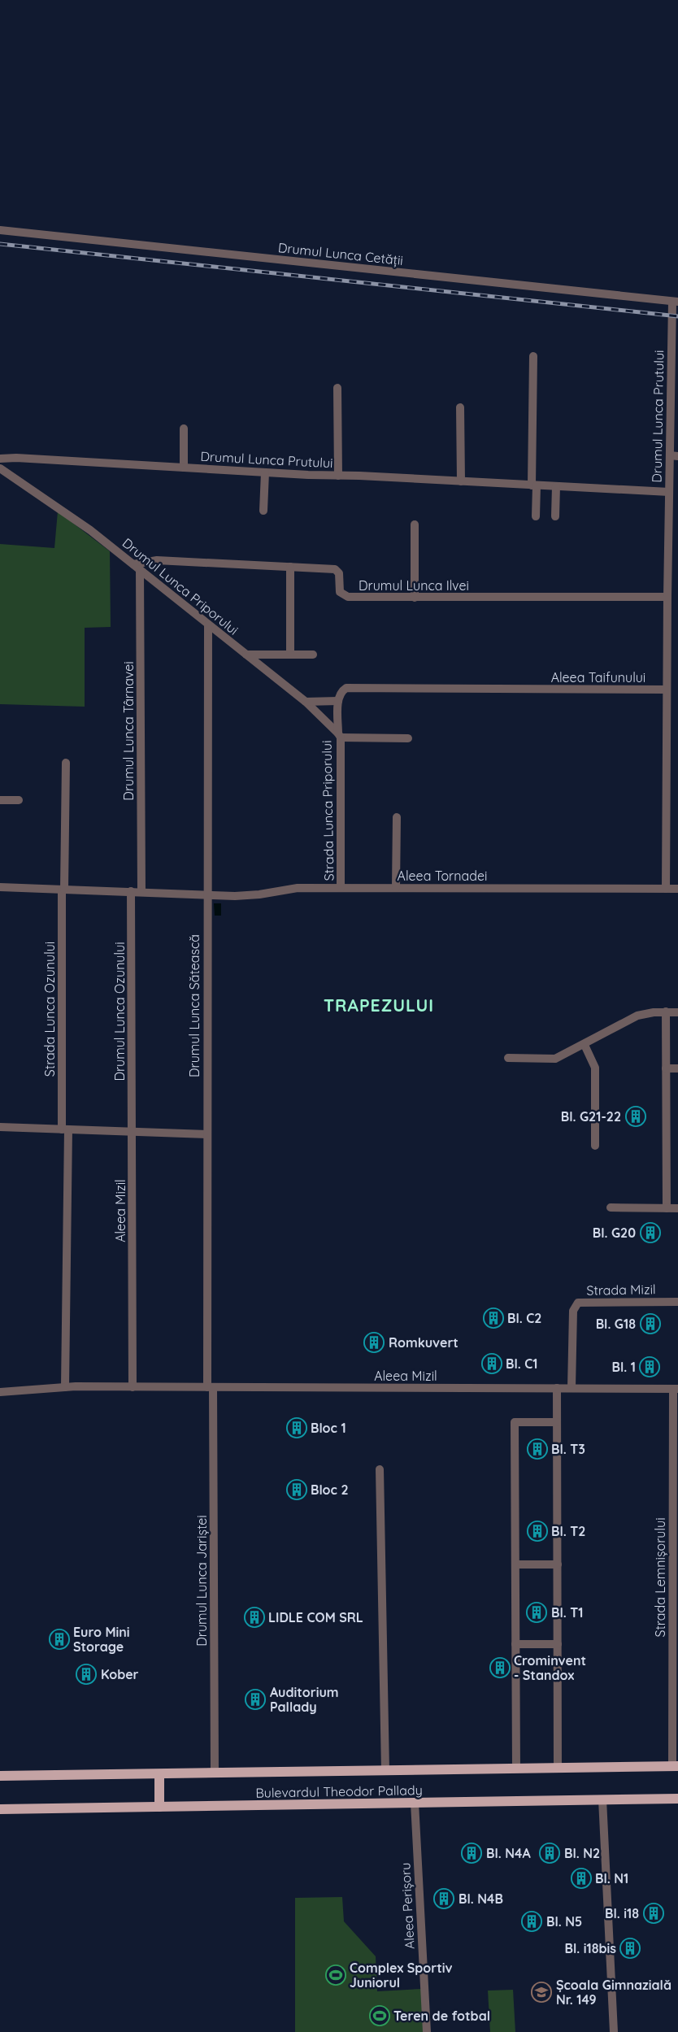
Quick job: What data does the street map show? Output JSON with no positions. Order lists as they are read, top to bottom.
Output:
{
  "streets": {
    "main road": ["Bulevardul Theodor Pallady"],
    "street": [
      "Drumul Lunca Cetății",
      "Drumul Lunca Prutului",
      "Drumul Lunca Ilvei",
      "Drumul Lunca Priporului",
      "Aleea Taifunului",
      "Drumul Lunca Târnavei",
      "Strada Lunca Priporului",
      "Aleea Tornadei",
      "Drumul Lunca Sătească",
      "Strada Lunca Ozunului",
      "Drumul Lunca Ozunului",
      "Aleea Mizil",
      "Strada Mizil",
      "Strada Lemnișorului",
      "Drumul Lunca Jariștei",
      "Aleea Perișoru"
    ]
  },
  "crossings": [
    ["Drumul Lunca Cetății", "Drumul Lunca Prutului"],
    ["Drumul Lunca Ilvei", "Drumul Lunca Priporului"],
    ["Drumul Lunca Ilvei", "Drumul Lunca Târnavei"],
    ["Drumul Lunca Priporului", "Drumul Lunca Târnavei"],
    ["Drumul Lunca Priporului", "Strada Lunca Priporului"],
    ["Drumul Lunca Priporului", "Drumul Lunca Sătească"],
    ["Strada Lunca Priporului", "Aleea Tornadei"],
    ["Aleea Tornadei", "Drumul Lunca Sătească"],
    ["Drumul Lunca Sătească", "Aleea Mizil"],
    ["Drumul Lunca Sătească", "Drumul Lunca Jariștei"],
    ["Strada Lunca Ozunului", "Aleea Mizil"],
    ["Drumul Lunca Ozunului", "Aleea Mizil"],
    ["Aleea Mizil", "Strada Mizil"],
    ["Aleea Mizil", "Strada Lemnișorului"],
    ["Aleea Mizil", "Drumul Lunca Jariștei"],
    ["Strada Lemnișorului", "Bulevardul Theodor Pallady"],
    ["Drumul Lunca Jariștei", "Bulevardul Theodor Pallady"],
    ["Bulevardul Theodor Pallady", "Aleea Perișoru"]
  ],
  "districts": ["TRAPEZULUI"],
  "places": {
    "building": [
      "Bl. G21-22",
      "Bl. G20",
      "Bl. C2",
      "Bl. G18",
      "Romkuvert",
      "Bl. C1",
      "Bl. 1",
      "Bloc 1",
      "Bl. T3",
      "Bloc 2",
      "Bl. T2",
      "Bl. T1",
      "LIDLE COM SRL",
      "Euro Mini Storage",
      "Crominvent - Standox",
      "Kober",
      "Auditorium Pallady",
      "Bl. N4A",
      "Bl. N2",
      "Bl. N1",
      "Bl. N4B",
      "Bl. i18",
      "Bl. N5",
      "Bl. i18bis"
    ],
    "sports": ["Complex Sportiv Juniorul", "Teren de fotbal"],
    "school or university": ["Școala Gimnazială Nr. 149"]
  }
}
